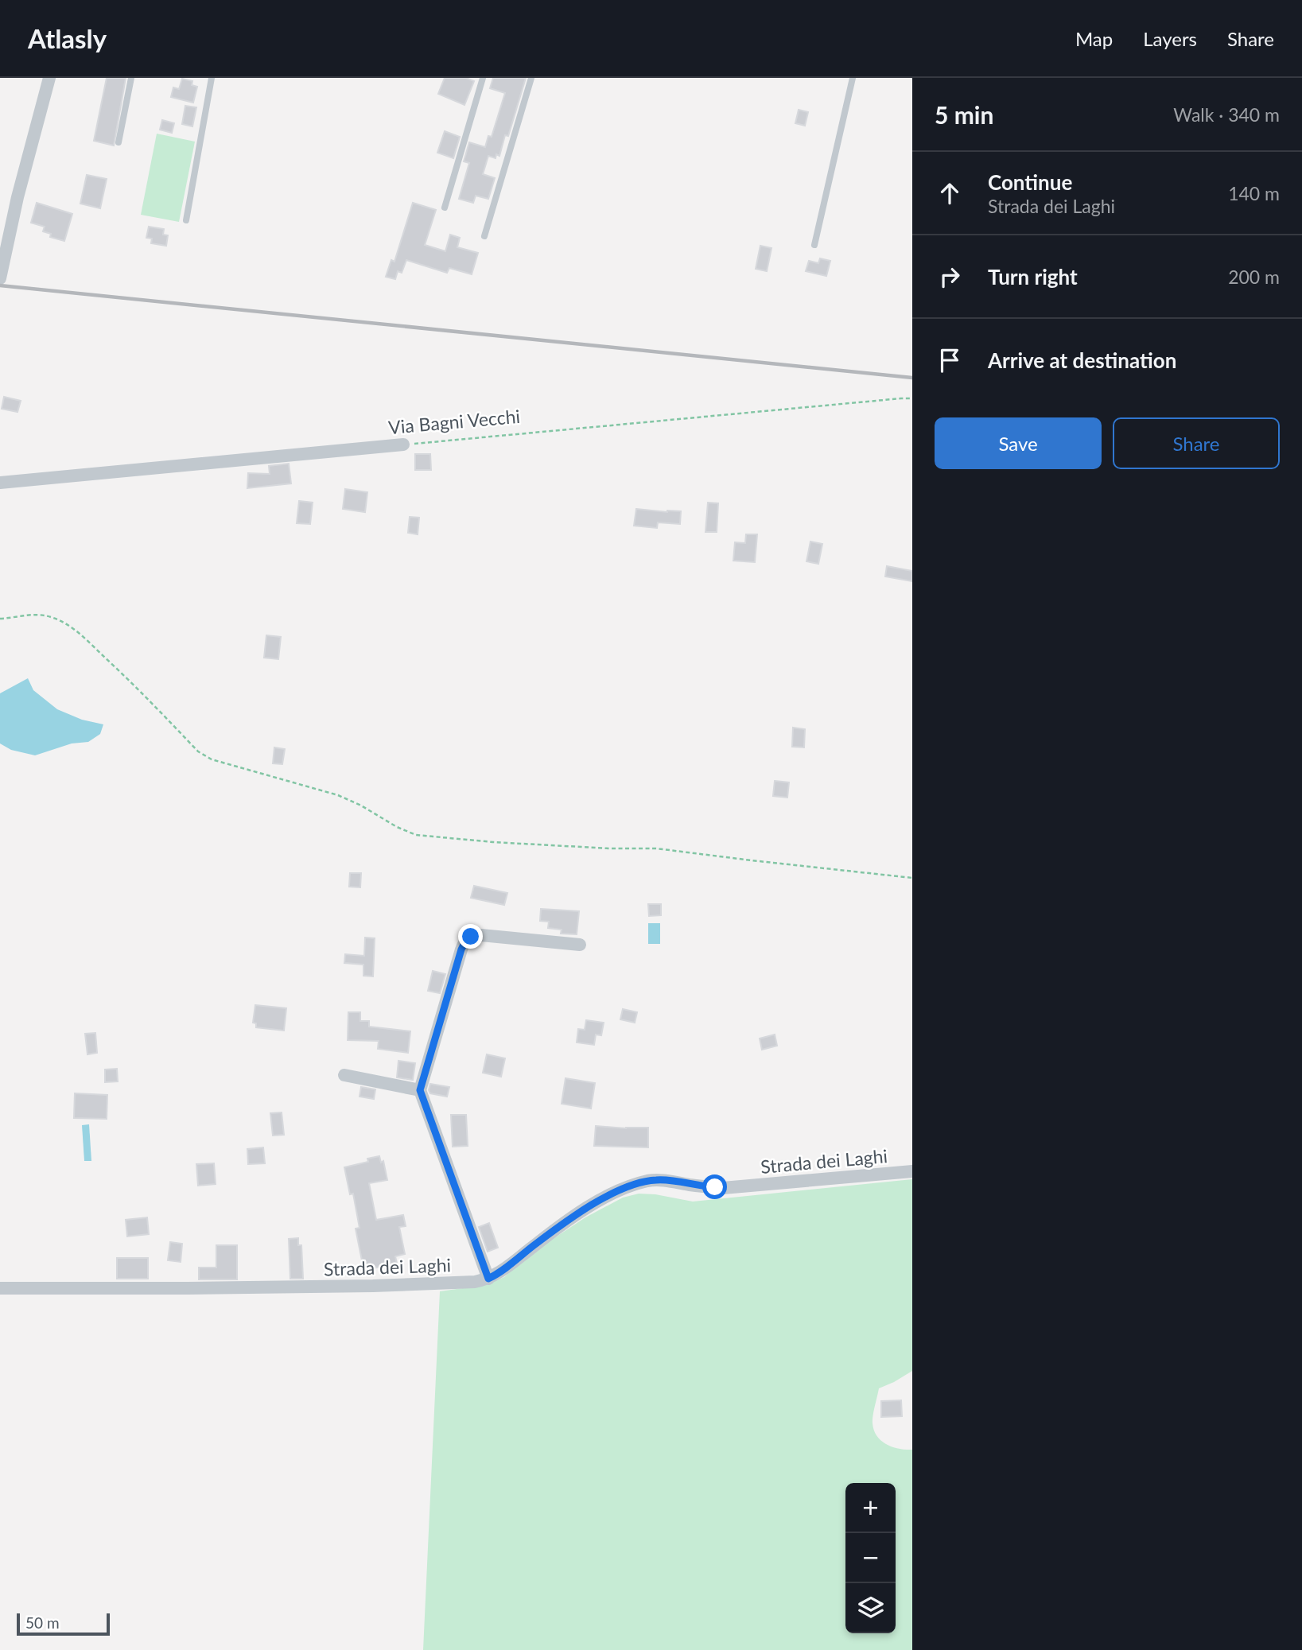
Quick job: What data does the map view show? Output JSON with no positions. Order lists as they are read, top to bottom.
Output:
{
  "streets": {
    "street": ["Via Bagni Vecchi", "Strada dei Laghi"]
  },
  "scale_bar": "50 m",
  "page": {
    "header": "Atlasly",
    "nav": ["Map", "Layers", "Share"],
    "heading": ["5 min", "Walk · 340 m"],
    "list": [
      ["Continue", "Strada dei Laghi", "140 m"],
      ["Turn right", "200 m"],
      "Arrive at destination"
    ],
    "buttons": ["Save", "Share"],
    "map_buttons": ["+", "−"],
    "scale": "50 m"
  }
}
